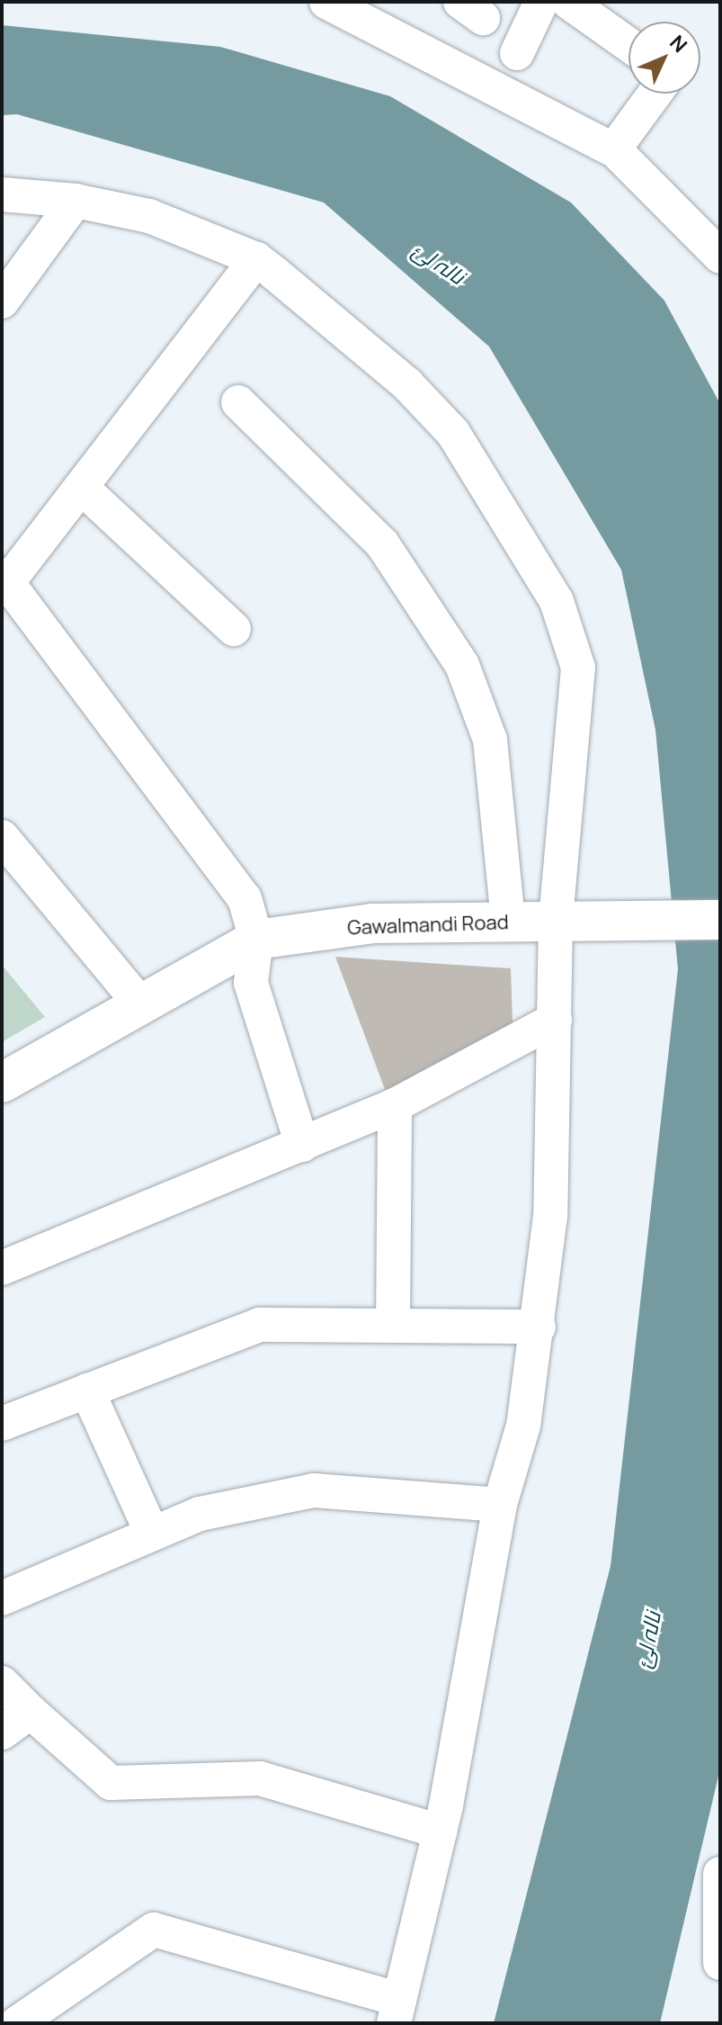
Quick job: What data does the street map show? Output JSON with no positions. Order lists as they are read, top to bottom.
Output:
{
  "streets": {
    "street": ["Gawalmandi Road"]
  },
  "water": ["نالہ لئ"],
  "north": "top right"
}
